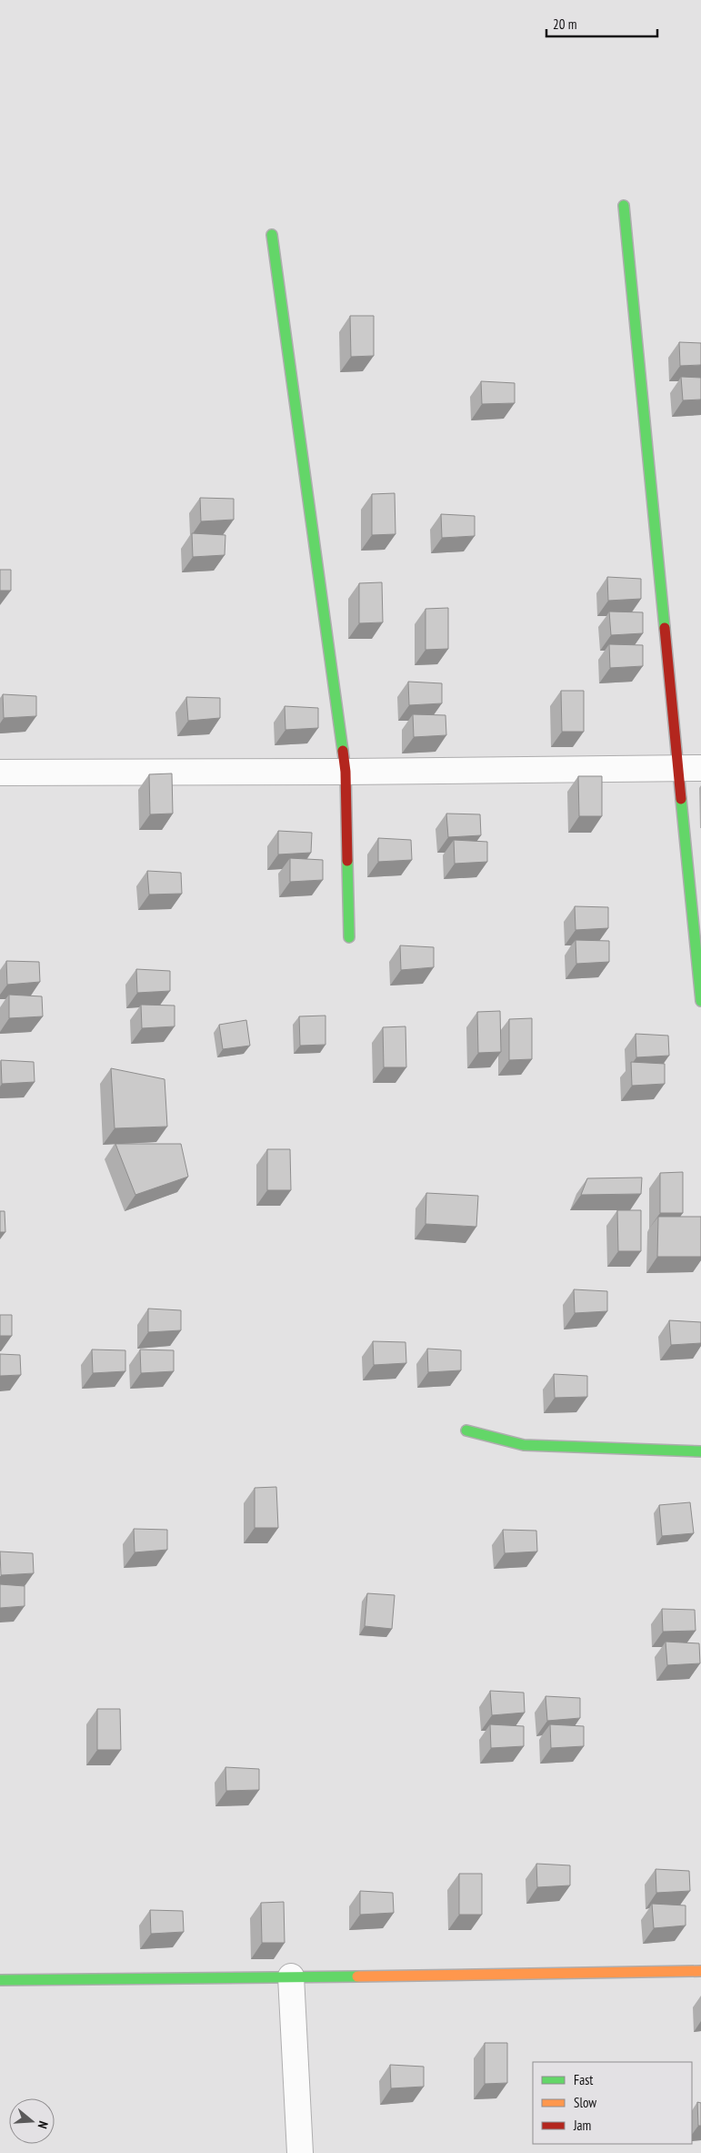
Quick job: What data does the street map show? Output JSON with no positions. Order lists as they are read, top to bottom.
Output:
{
  "legend": ["Fast", "Slow", "Jam"],
  "scale_bar": "20 m",
  "north": "right"
}
